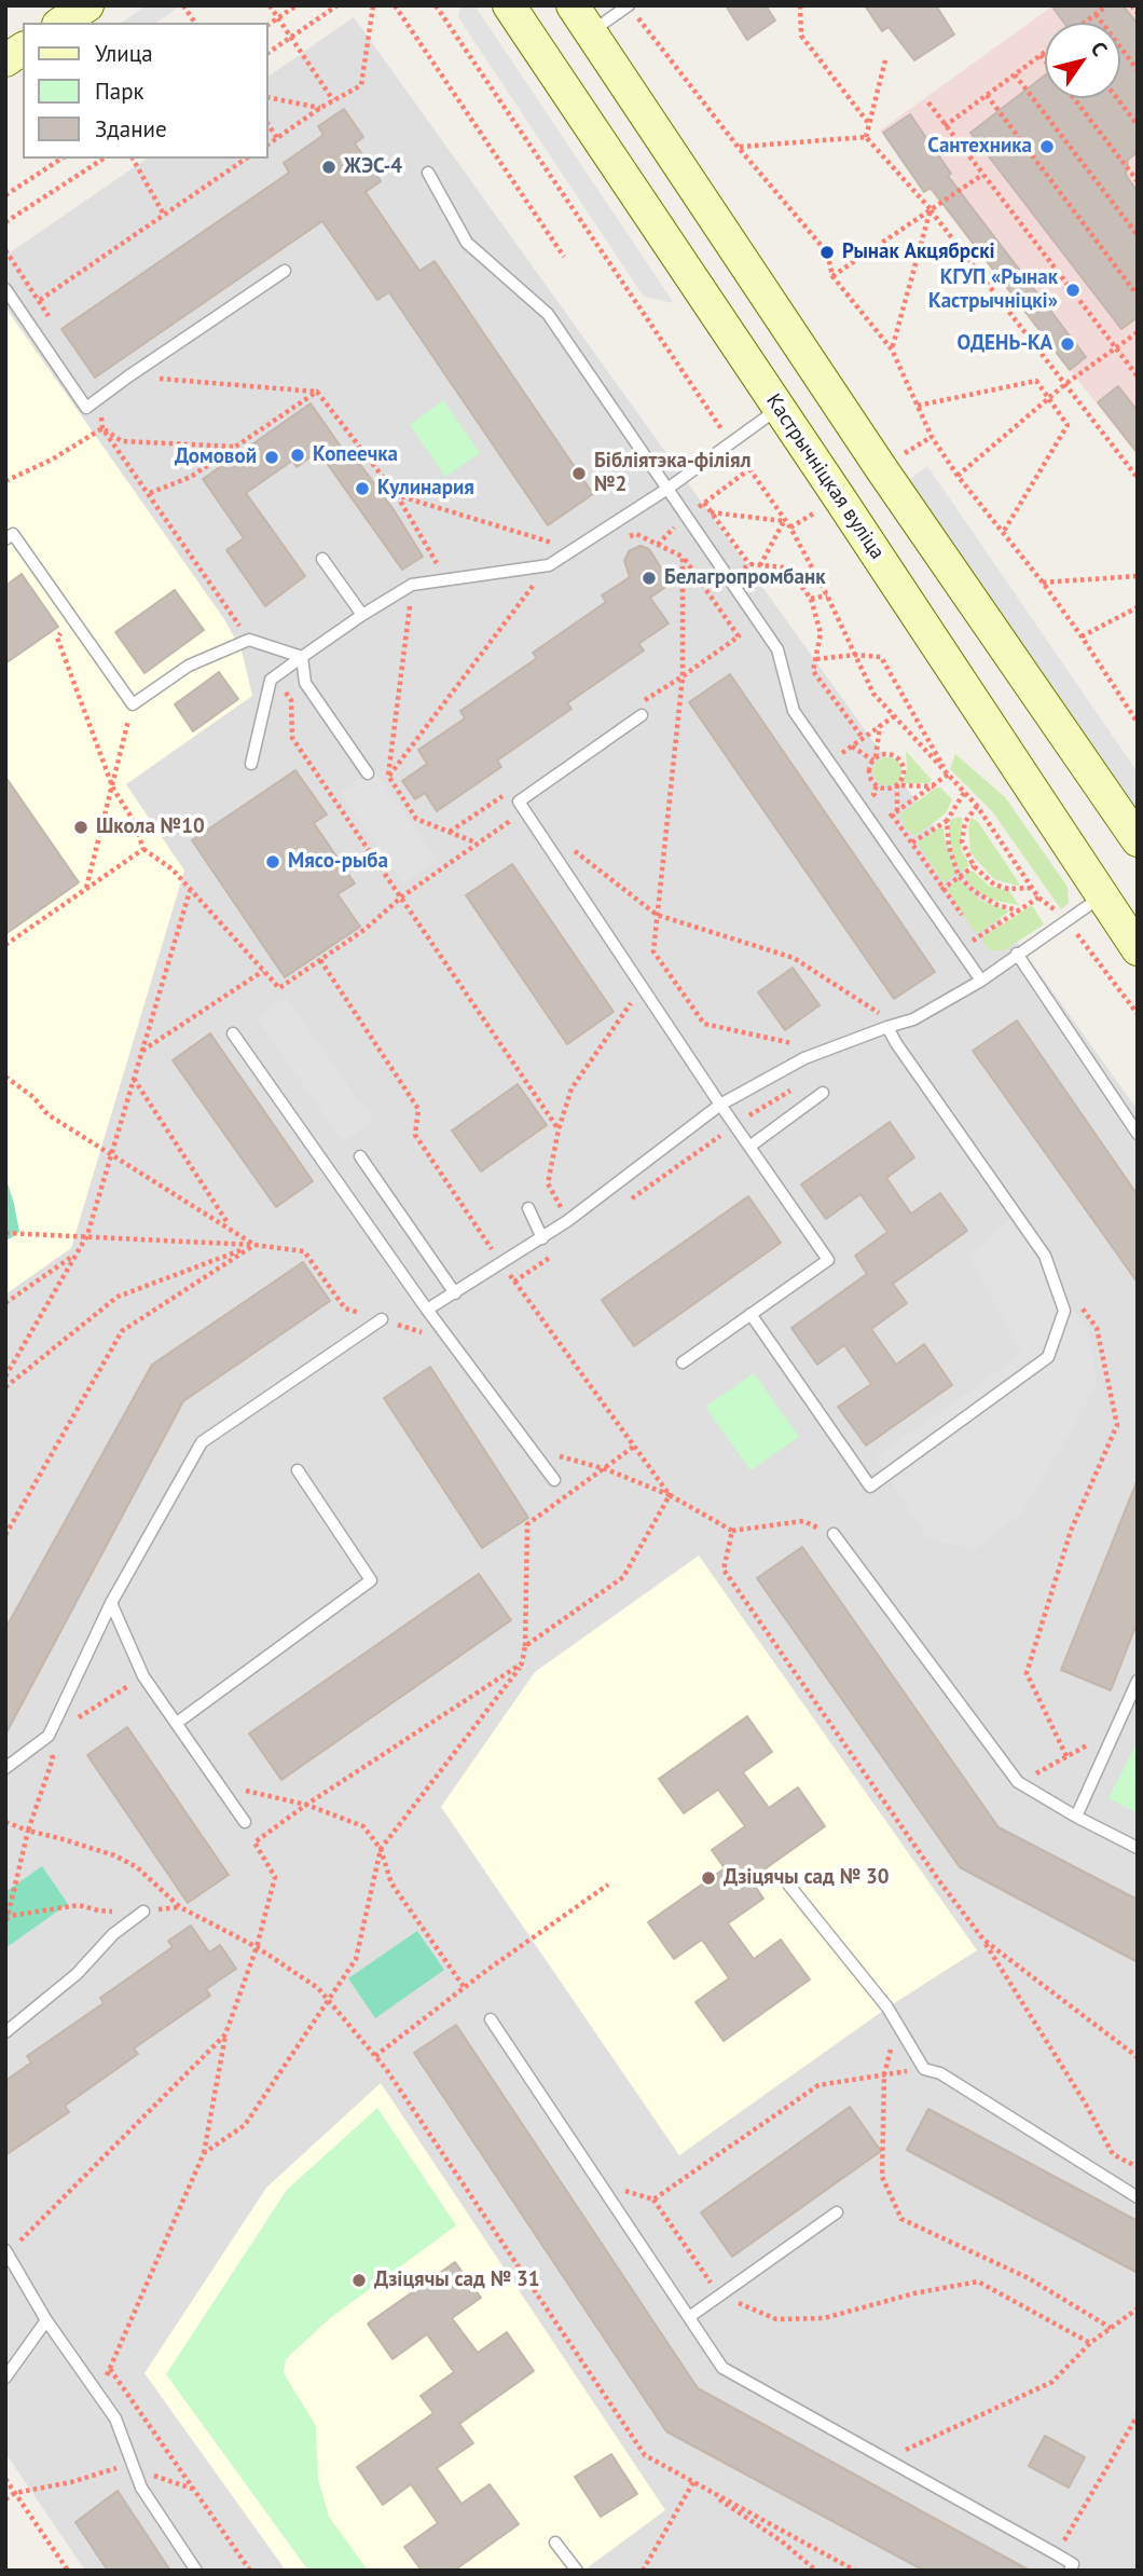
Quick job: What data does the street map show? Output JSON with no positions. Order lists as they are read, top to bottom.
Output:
{
  "streets": {
    "main road": ["Кастрычніцкая вуліца"]
  },
  "places": [
    "Сантехника",
    "ЖЭС-4",
    "Рынак Акцябрскі",
    "КГУП «Рынак Кастрычніцкі»",
    "ОДЕНЬ-КА",
    "Копеечка",
    "Домовой",
    "Бібліятэка-філіял №2",
    "Кулинария",
    "Белагропромбанк",
    "Школа №10",
    "Мясо-рыба",
    "Дзіцячы сад № 30",
    "Дзіцячы сад № 31"
  ],
  "legend": ["Улица", "Парк", "Здание"],
  "north": "top right"
}
